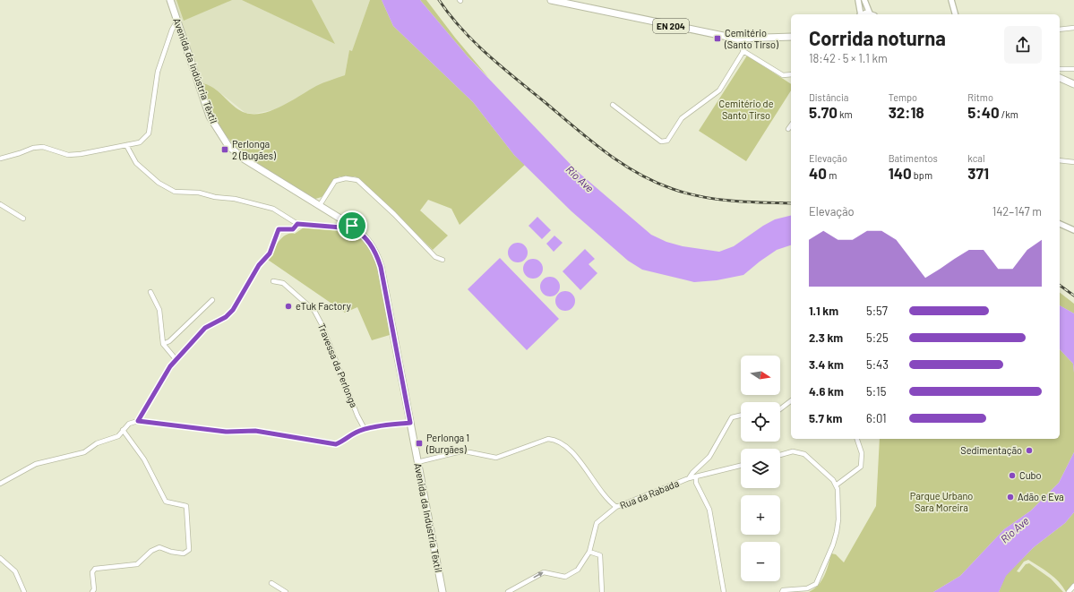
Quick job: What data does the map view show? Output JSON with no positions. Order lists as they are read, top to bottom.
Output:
{
  "streets": {
    "main road": ["EN 204", "Avenida da Indústria Têxtil"],
    "street": ["Travessa da Perlonga", "Rua da Rabada"]
  },
  "water": ["Rio Ave"],
  "parks": ["Cemitério de Santo Tirso", "Parque Urbano Sara Moreira"],
  "places": {
    "transit": ["Cemitério (Santo Tirso)", "Perlonga 2 (Bugães)", "Perlonga 1 (Burgães)"],
    "other": [
      "eTuk Factory",
      "Sedimentação",
      "Cubo",
      "Adão e Eva"
    ]
  },
  "north": "right",
  "page": {
    "heading": ["Corrida noturna", "18:42 · 5 × 1.1 km"],
    "stats": [
      ["Distância", "5.70 km"],
      ["Tempo", "32:18"],
      ["Ritmo", "5:40 /km"],
      ["Elevação", "40 m"],
      ["Batimentos", "140 bpm"],
      ["kcal", "371"]
    ],
    "chart": ["Elevação", "142–147 m"],
    "list": [
      {
        "name": "1.1 km",
        "note": "5:57"
      },
      {
        "name": "2.3 km",
        "note": "5:25"
      },
      {
        "name": "3.4 km",
        "note": "5:43"
      },
      {
        "name": "4.6 km",
        "note": "5:15"
      },
      {
        "name": "5.7 km",
        "note": "6:01"
      }
    ],
    "map_buttons": ["+", "−"]
  }
}
